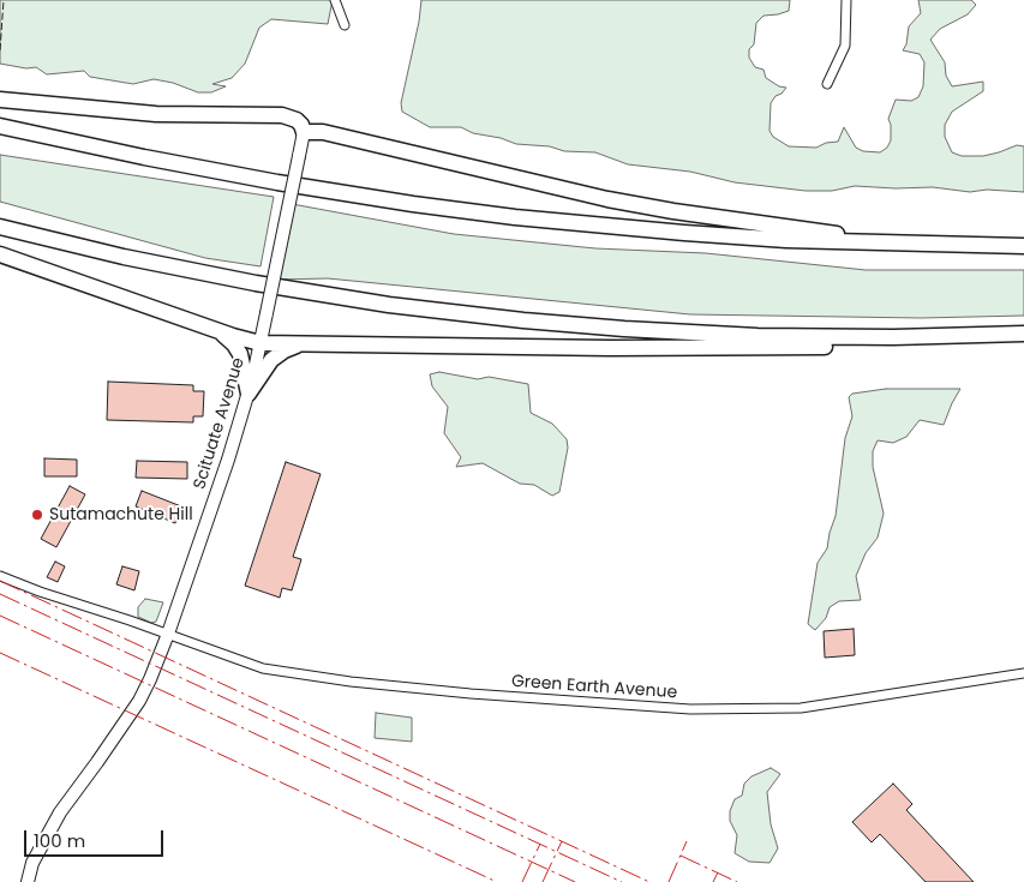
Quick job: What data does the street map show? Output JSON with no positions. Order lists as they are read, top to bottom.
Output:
{
  "streets": {
    "main road": ["Scituate Avenue"],
    "street": ["Green Earth Avenue"]
  },
  "crossings": [
    ["Scituate Avenue", "Green Earth Avenue"]
  ],
  "places": ["Sutamachute Hill"],
  "scale_bar": "100 m"
}
